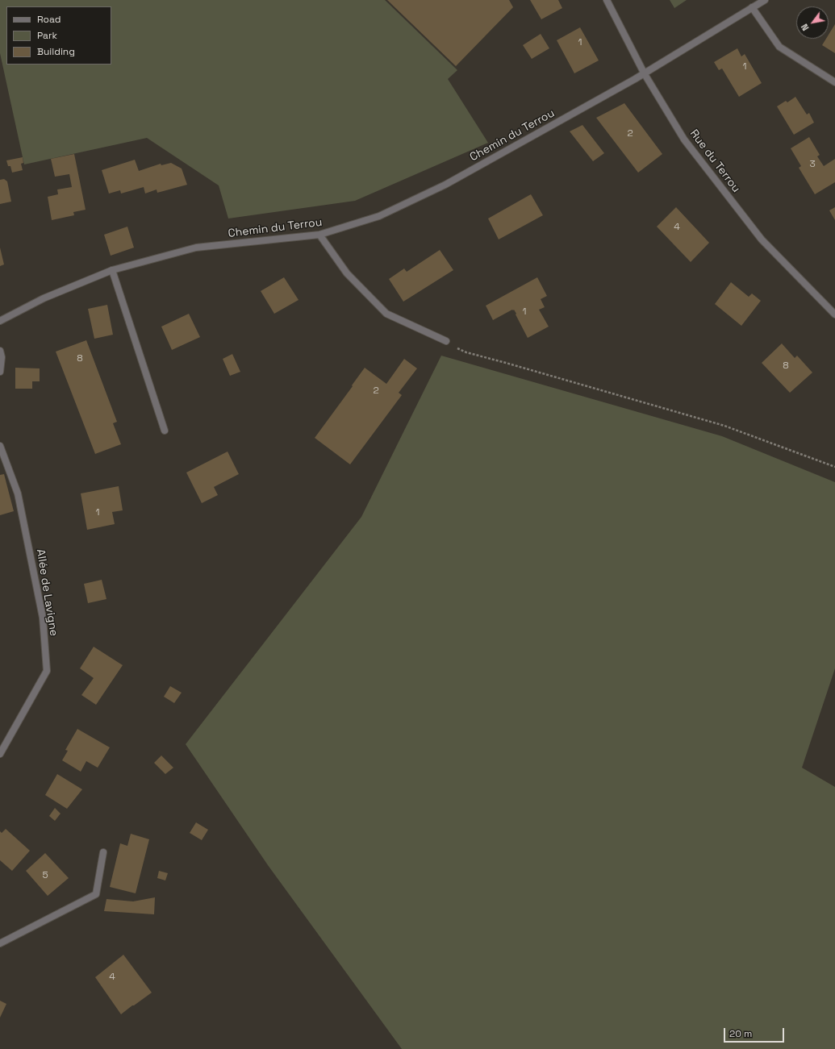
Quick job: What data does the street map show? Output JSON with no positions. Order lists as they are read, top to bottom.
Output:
{
  "streets": {
    "street": ["Chemin du Terrou", "Rue du Terrou", "Allée de Lavigne"]
  },
  "crossings": [
    ["Chemin du Terrou", "Rue du Terrou"]
  ],
  "house_numbers": [
    "1",
    "1",
    "2",
    "3",
    "4",
    "1",
    "8",
    "8",
    "2",
    "1",
    "5",
    "4"
  ],
  "legend": ["Road", "Park", "Building"],
  "scale_bar": "20 m",
  "north": "bottom left"
}
